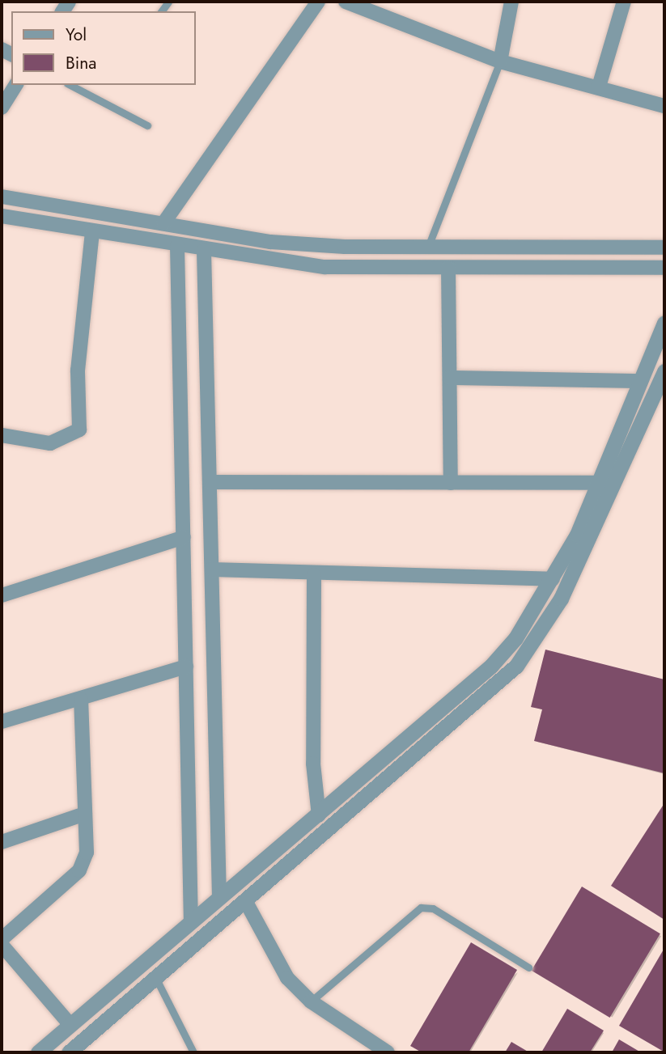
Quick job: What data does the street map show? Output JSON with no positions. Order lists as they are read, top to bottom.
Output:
{
  "legend": ["Yol", "Bina"]
}
